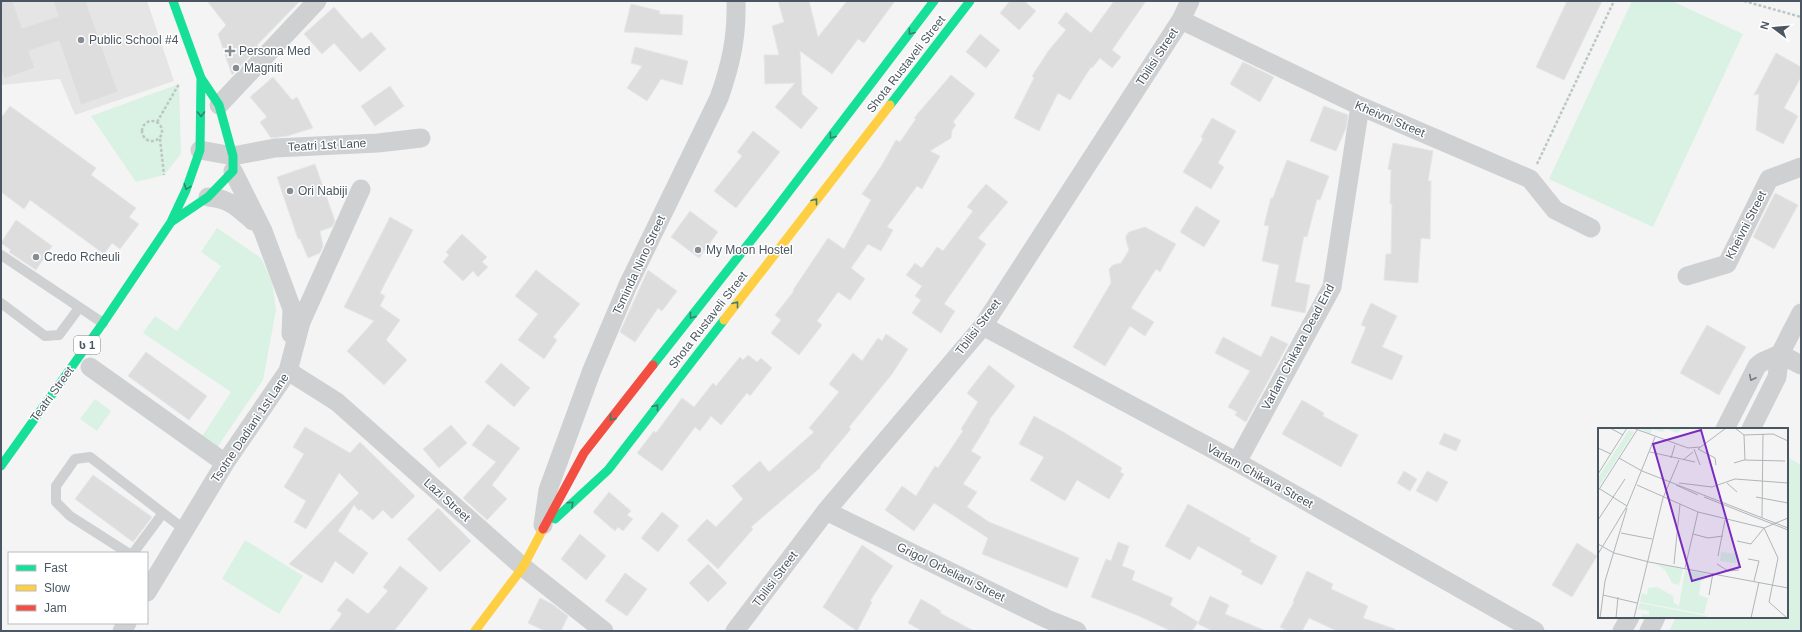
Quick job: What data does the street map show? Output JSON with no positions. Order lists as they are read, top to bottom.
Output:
{
  "streets": {
    "main road": ["Shota Rustaveli Street", "ს 1", "Teatri Street"],
    "street": [
      "Tbilisi Street",
      "Kheivni Street",
      "Teatri 1st Lane",
      "Tsminda Nino Street",
      "Varlam Chikava Dead End",
      "Tsotne Dadiani 1st Lane",
      "Varlam Chikava Street",
      "Lazi Street",
      "Grigol Orbeliani Street"
    ]
  },
  "crossings": [
    ["Tbilisi Street", "Kheivni Street"],
    ["Tbilisi Street", "Varlam Chikava Street"],
    ["Tbilisi Street", "Grigol Orbeliani Street"],
    ["Shota Rustaveli Street", "Tsminda Nino Street"],
    ["Shota Rustaveli Street", "Lazi Street"],
    ["Kheivni Street", "Varlam Chikava Dead End"],
    ["Teatri 1st Lane", "ს 1"],
    ["Teatri 1st Lane", "Teatri Street"],
    ["ს 1", "Teatri Street"],
    ["Varlam Chikava Dead End", "Varlam Chikava Street"],
    ["Tsotne Dadiani 1st Lane", "Lazi Street"]
  ],
  "places": {
    "other": [
      "Public School #4",
      "Magniti",
      "Ori Nabiji",
      "My Moon Hostel",
      "Credo Rcheuli"
    ],
    "health": ["Persona Med"]
  },
  "legend": ["Fast", "Slow", "Jam"],
  "north": "left"
}
